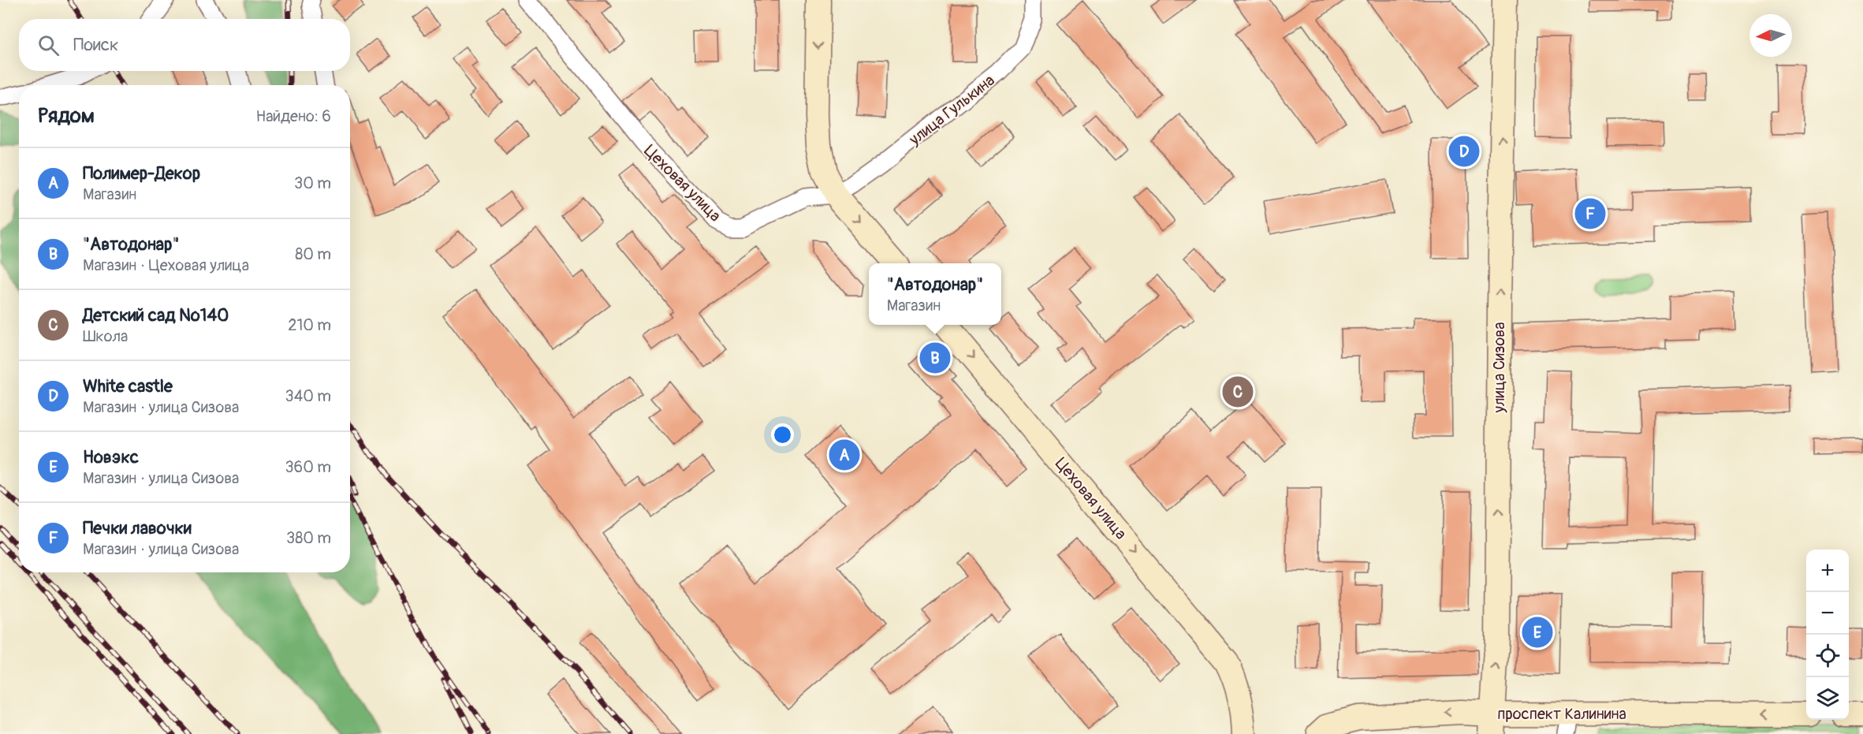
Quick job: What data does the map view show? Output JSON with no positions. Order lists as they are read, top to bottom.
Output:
{
  "streets": {
    "main road": ["Цеховая улица", "улица Сизова", "проспект Калинина"],
    "street": ["улица Гулькина"]
  },
  "crossings": [
    ["улица Гулькина", "Цеховая улица"],
    ["улица Сизова", "проспект Калинина"]
  ],
  "one_way": ["Цеховая улица", "улица Сизова", "проспект Калинина"],
  "north": "left",
  "page": {
    "search": "Поиск",
    "heading": ["Рядом", "Найдено: 6"],
    "pins": [
      "D",
      "F",
      "B",
      "C",
      "A",
      "E"
    ],
    "list": [
      {
        "mark": "A",
        "name": "Полимер-Декор",
        "note": "Магазин",
        "value": "30 m"
      },
      {
        "mark": "B",
        "name": "\"Автодонар\"",
        "note": "Магазин · Цеховая улица",
        "value": "80 m"
      },
      {
        "mark": "C",
        "name": "Детский сад №140",
        "note": "Школа",
        "value": "210 m"
      },
      {
        "mark": "D",
        "name": "White castle",
        "note": "Магазин · улица Сизова",
        "value": "340 m"
      },
      {
        "mark": "E",
        "name": "Новэкс",
        "note": "Магазин · улица Сизова",
        "value": "360 m"
      },
      {
        "mark": "F",
        "name": "Печки лавочки",
        "note": "Магазин · улица Сизова",
        "value": "380 m"
      }
    ],
    "popup": ["\"Автодонар\"", "Магазин"],
    "map_buttons": ["+", "−"]
  }
}
